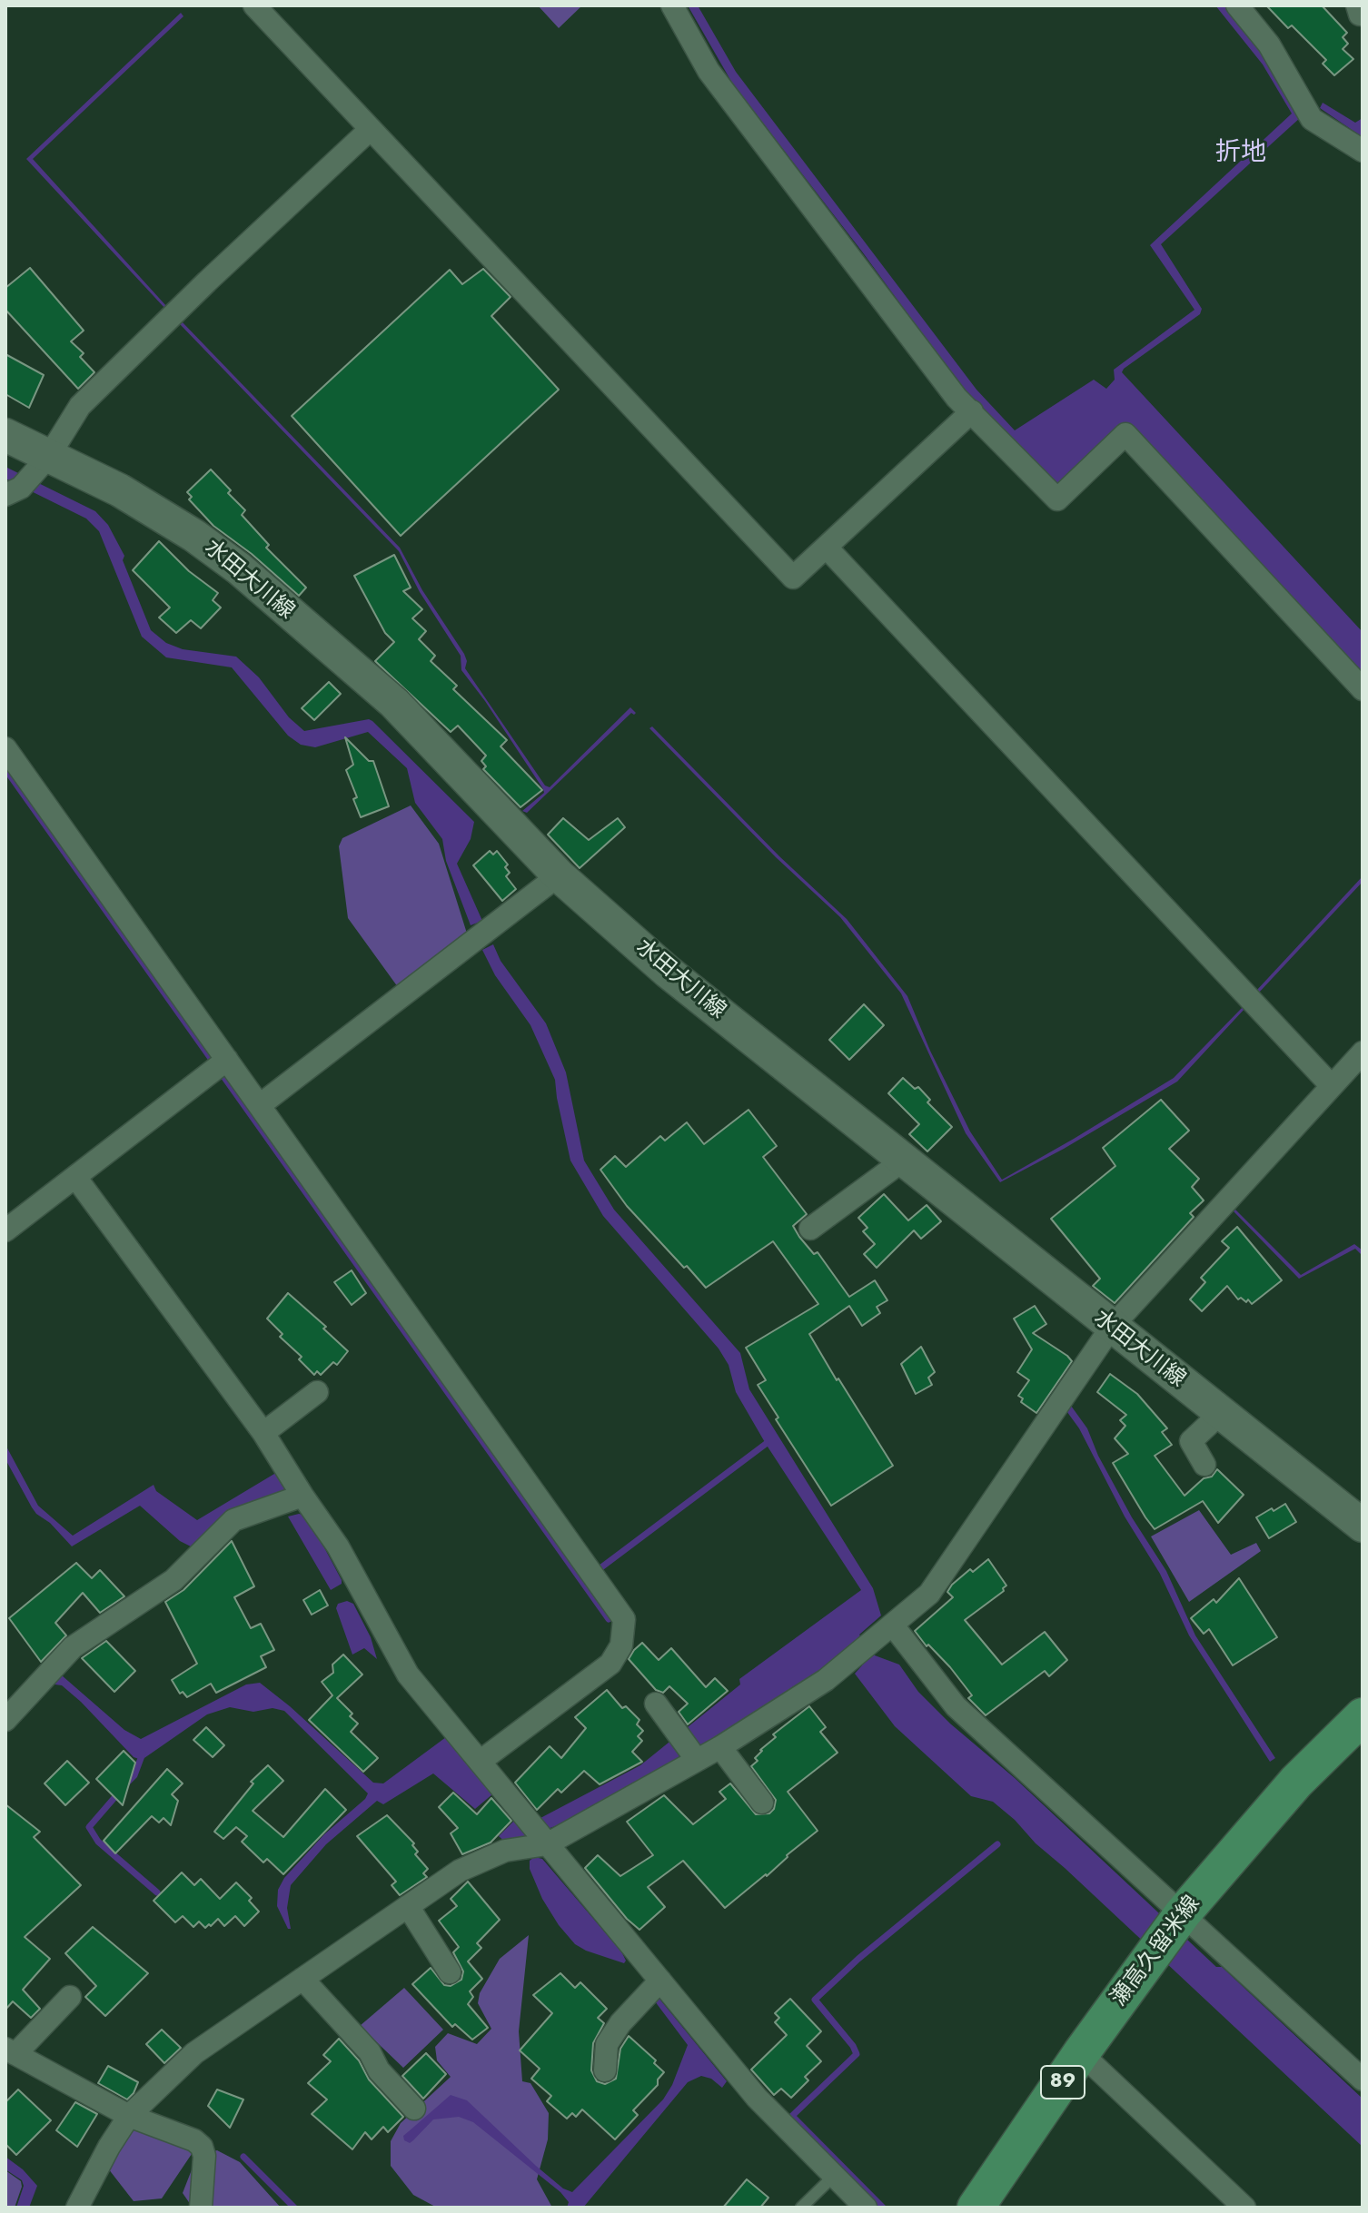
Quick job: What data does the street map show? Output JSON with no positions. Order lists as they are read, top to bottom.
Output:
{
  "streets": {
    "main road": ["水田大川線", "瀬高久留米線", "89"]
  },
  "districts": ["折地"]
}
